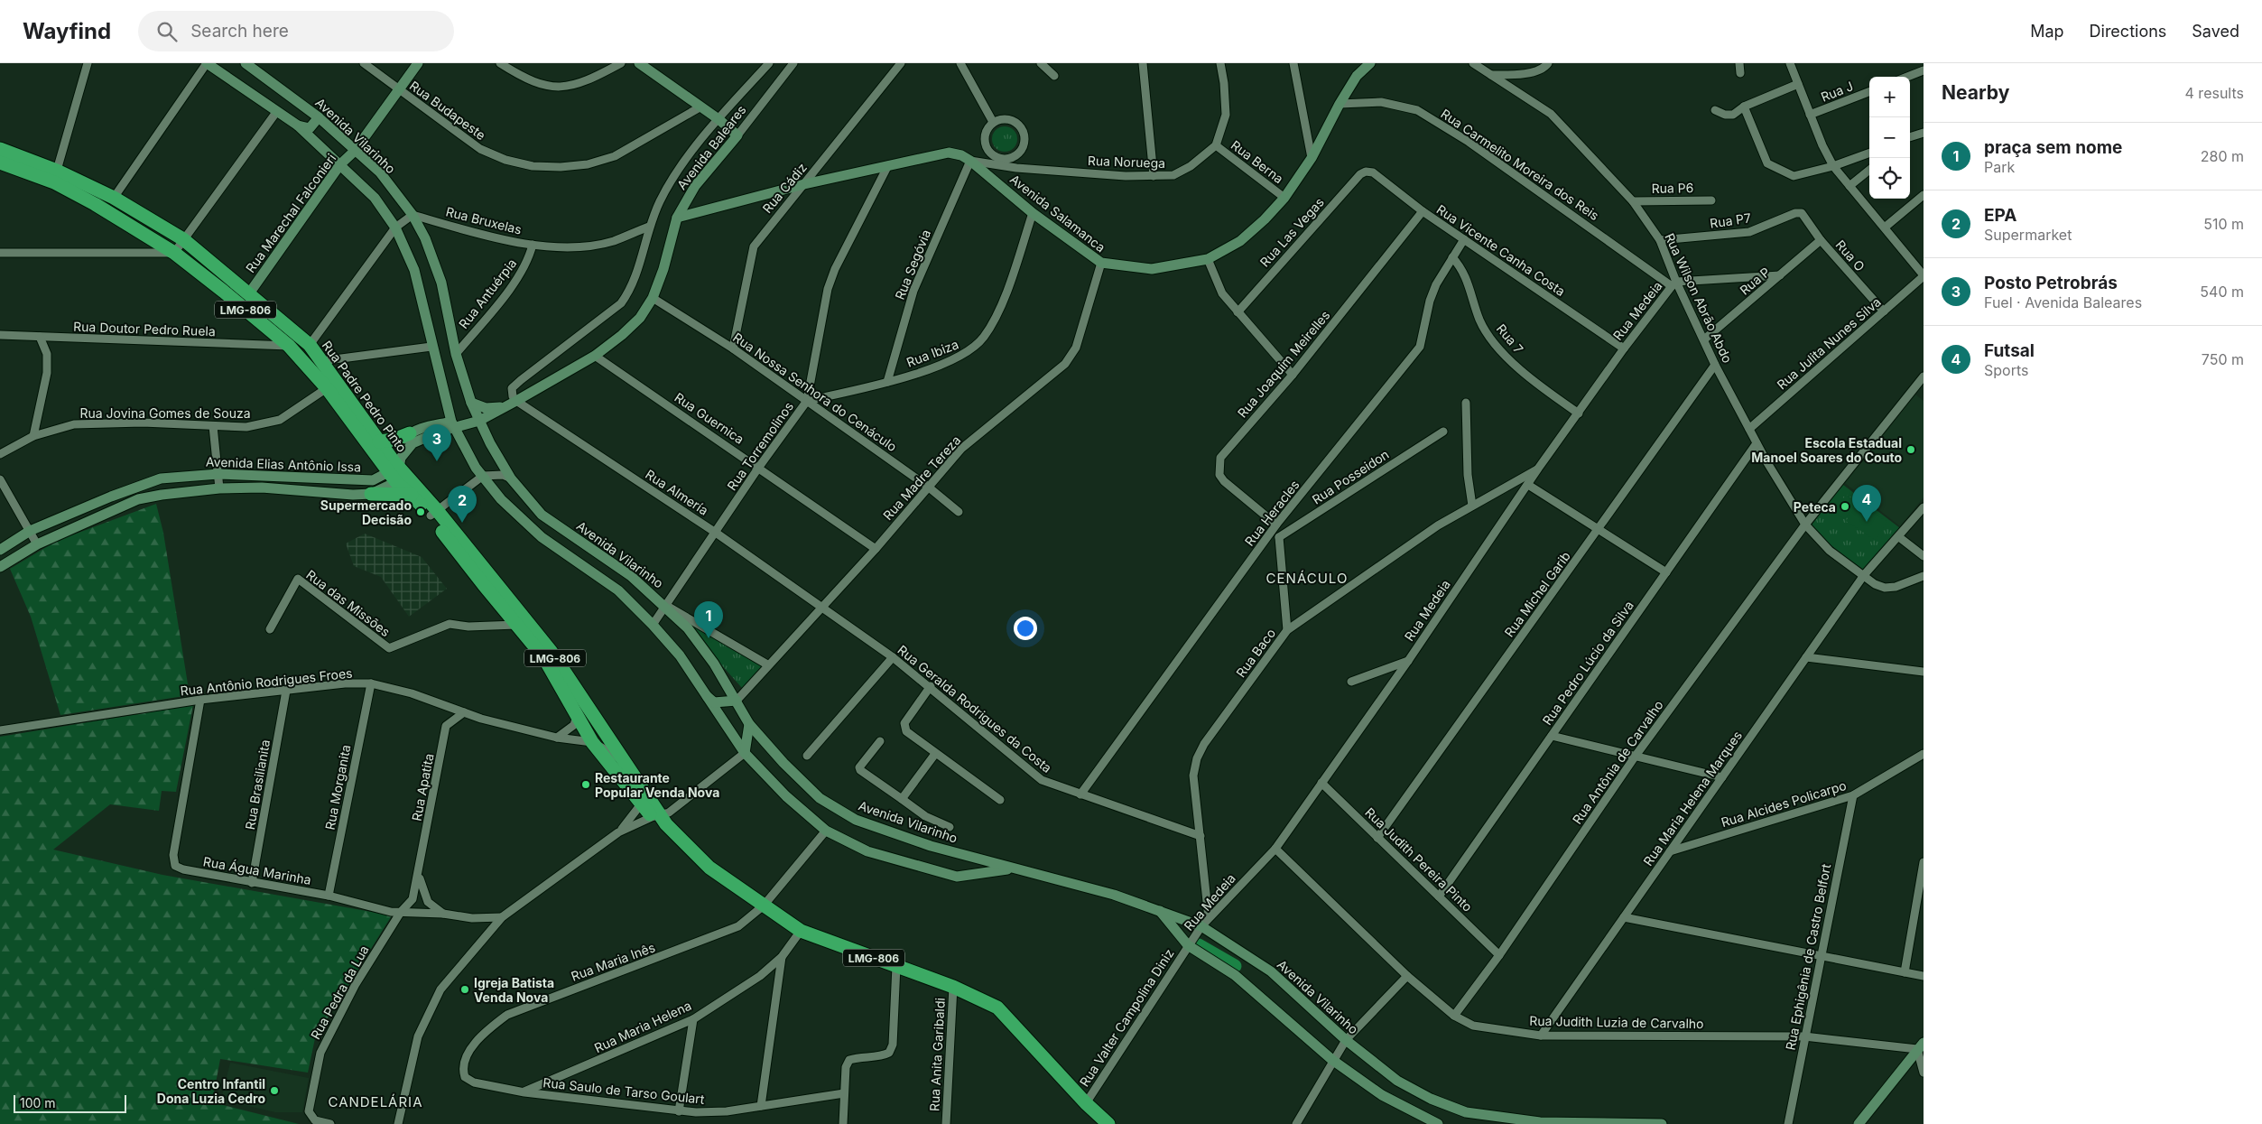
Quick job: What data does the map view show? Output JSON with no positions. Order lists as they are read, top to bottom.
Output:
{
  "streets": {
    "highway": ["LMG-806", "Rua Padre Pedro Pinto"],
    "main road": [
      "Avenida Vilarinho",
      "Avenida Baleares",
      "Rua Marechal Falconieri",
      "Avenida Salamanca",
      "Avenida Elias Antônio Issa"
    ],
    "street": [
      "Rua J",
      "Rua Budapeste",
      "Rua Noruega",
      "Rua Berna",
      "Rua Carmelito Moreira dos Reis",
      "Rua Cádiz",
      "Rua P6",
      "Rua Bruxelas",
      "Rua P7",
      "Rua Las Vegas",
      "Rua Vicente Canha Costa",
      "Rua O",
      "Rua Segóvia",
      "Rua P",
      "Rua Antuérpia",
      "Rua Wilson Abrão Abdo",
      "Rua Medeia",
      "Rua Doutor Pedro Ruela",
      "Rua 7",
      "Rua Julita Nunes Silva",
      "Rua Ibiza",
      "Rua Joaquim Meirelles",
      "Rua Nossa Senhora do Cenáculo",
      "Rua Jovina Gomes de Souza",
      "Rua Guernica",
      "Rua Torremolinos",
      "Rua Posseidon",
      "Rua Madre Tereza",
      "Rua Almería",
      "Rua Heracles",
      "Rua Michel Garib",
      "Rua das Missões",
      "Rua Baco",
      "Rua Pedro Lúcio da Silva",
      "Rua Antônio Rodrigues Froes",
      "Rua Geralda Rodrigues da Costa",
      "Rua Antônia de Carvalho",
      "Rua Brasilianita",
      "Rua Morganita",
      "Rua Apatita",
      "Rua Maria Helena Marques",
      "Rua Alcides Policarpo",
      "Rua Judith Pereira Pinto",
      "Rua Água Marinha",
      "Rua Ephigênia de Castro Belfort",
      "Rua Maria Inês",
      "Rua Pedra da Lua",
      "Rua Valter Campolina Diniz",
      "Rua Judith Luzia de Carvalho",
      "Rua Maria Helena",
      "Rua Anita Garibaldi",
      "Rua Saulo de Tarso Goulart"
    ]
  },
  "crossings": [
    ["Rua Budapeste", "Rua Marechal Falconieri"],
    ["Avenida Vilarinho", "Avenida Baleares"],
    ["Avenida Vilarinho", "Rua Marechal Falconieri"],
    ["Avenida Vilarinho", "Rua Bruxelas"],
    ["Avenida Vilarinho", "Rua Antuérpia"],
    ["Avenida Vilarinho", "Rua Medeia"],
    ["Avenida Vilarinho", "Rua Torremolinos"],
    ["Avenida Vilarinho", "Rua Madre Tereza"],
    ["Avenida Vilarinho", "Rua Baco"],
    ["Avenida Baleares", "Avenida Salamanca"],
    ["Avenida Baleares", "Rua Bruxelas"],
    ["Avenida Baleares", "Rua Nossa Senhora do Cenáculo"],
    ["Avenida Baleares", "Rua Padre Pedro Pinto"],
    ["Avenida Baleares", "Rua Guernica"],
    ["Avenida Baleares", "Avenida Elias Antônio Issa"],
    ["Avenida Baleares", "Rua Almería"],
    ["Rua Noruega", "Rua Berna"],
    ["Rua Noruega", "Avenida Salamanca"],
    ["Rua Noruega", "Rua Segóvia"],
    ["Rua Berna", "Avenida Salamanca"],
    ["Rua Carmelito Moreira dos Reis", "Avenida Salamanca"],
    ["Rua Carmelito Moreira dos Reis", "Rua Wilson Abrão Abdo"],
    ["Rua Carmelito Moreira dos Reis", "Rua Medeia"],
    ["Rua Cádiz", "Avenida Salamanca"],
    ["Rua Cádiz", "Rua Nossa Senhora do Cenáculo"],
    ["Rua P6", "Rua Wilson Abrão Abdo"],
    ["Rua Marechal Falconieri", "Rua Padre Pedro Pinto"],
    ["Avenida Salamanca", "Rua Segóvia"],
    ["Avenida Salamanca", "Rua Ibiza"],
    ["Avenida Salamanca", "Rua Torremolinos"],
    ["Avenida Salamanca", "Rua Madre Tereza"],
    ["Rua Bruxelas", "Rua Antuérpia"],
    ["Rua P7", "Rua O"],
    ["Rua P7", "Rua Wilson Abrão Abdo"],
    ["Rua Las Vegas", "Rua Vicente Canha Costa"],
    ["Rua Vicente Canha Costa", "Rua Medeia"],
    ["Rua Vicente Canha Costa", "Rua Joaquim Meirelles"],
    ["Rua Vicente Canha Costa", "Rua Heracles"],
    ["Rua O", "Rua P"],
    ["Rua O", "Rua Julita Nunes Silva"],
    ["Rua Segóvia", "Rua Ibiza"],
    ["Rua P", "Rua Wilson Abrão Abdo"],
    ["Rua Wilson Abrão Abdo", "Rua Medeia"],
    ["Rua Wilson Abrão Abdo", "Rua Julita Nunes Silva"],
    ["Rua Wilson Abrão Abdo", "Rua Michel Garib"],
    ["Rua Wilson Abrão Abdo", "Rua Pedro Lúcio da Silva"],
    ["Rua Wilson Abrão Abdo", "Rua Antônia de Carvalho"],
    ["Rua Wilson Abrão Abdo", "Rua Maria Helena Marques"],
    ["Rua Medeia", "Rua 7"],
    ["Rua Medeia", "Rua Baco"],
    ["Rua Medeia", "Rua Judith Pereira Pinto"],
    ["Rua Medeia", "Rua Valter Campolina Diniz"],
    ["Rua Medeia", "Rua Judith Luzia de Carvalho"],
    ["Rua Doutor Pedro Ruela", "Rua Padre Pedro Pinto"],
    ["Rua 7", "Rua Heracles"],
    ["Rua Ibiza", "Rua Nossa Senhora do Cenáculo"],
    ["Rua Ibiza", "Rua Torremolinos"],
    ["Rua Joaquim Meirelles", "Rua Heracles"],
    ["Rua Nossa Senhora do Cenáculo", "Rua Torremolinos"],
    ["Rua Nossa Senhora do Cenáculo", "Rua Madre Tereza"],
    ["Rua Padre Pedro Pinto", "Rua Jovina Gomes de Souza"],
    ["Rua Padre Pedro Pinto", "Avenida Elias Antônio Issa"],
    ["Rua Padre Pedro Pinto", "Rua das Missões"],
    ["Rua Padre Pedro Pinto", "Rua Antônio Rodrigues Froes"],
    ["Rua Padre Pedro Pinto", "Rua Maria Inês"],
    ["Rua Padre Pedro Pinto", "Rua Valter Campolina Diniz"],
    ["Rua Padre Pedro Pinto", "Rua Maria Helena"],
    ["Rua Padre Pedro Pinto", "Rua Anita Garibaldi"],
    ["Rua Guernica", "Rua Torremolinos"],
    ["Rua Guernica", "Rua Madre Tereza"],
    ["Rua Torremolinos", "Rua Almería"],
    ["Rua Madre Tereza", "Rua Almería"],
    ["Rua Madre Tereza", "Rua Geralda Rodrigues da Costa"],
    ["Rua Almería", "Rua Geralda Rodrigues da Costa"],
    ["Rua Heracles", "Rua Geralda Rodrigues da Costa"],
    ["Rua Michel Garib", "Rua Judith Pereira Pinto"],
    ["Rua Baco", "Rua Geralda Rodrigues da Costa"],
    ["Rua Pedro Lúcio da Silva", "Rua Judith Pereira Pinto"],
    ["Rua Antônio Rodrigues Froes", "Rua Brasilianita"],
    ["Rua Antônio Rodrigues Froes", "Rua Morganita"],
    ["Rua Antônio Rodrigues Froes", "Rua Apatita"],
    ["Rua Antônio Rodrigues Froes", "Rua Água Marinha"],
    ["Rua Antônia de Carvalho", "Rua Judith Pereira Pinto"],
    ["Rua Antônia de Carvalho", "Rua Judith Luzia de Carvalho"],
    ["Rua Brasilianita", "Rua Água Marinha"],
    ["Rua Morganita", "Rua Água Marinha"],
    ["Rua Apatita", "Rua Água Marinha"],
    ["Rua Apatita", "Rua Pedra da Lua"],
    ["Rua Maria Helena Marques", "Rua Alcides Policarpo"],
    ["Rua Maria Helena Marques", "Rua Judith Luzia de Carvalho"],
    ["Rua Alcides Policarpo", "Rua Ephigênia de Castro Belfort"],
    ["Rua Água Marinha", "Rua Pedra da Lua"],
    ["Rua Ephigênia de Castro Belfort", "Rua Judith Luzia de Carvalho"],
    ["Rua Maria Inês", "Rua Saulo de Tarso Goulart"],
    ["Rua Maria Helena", "Rua Saulo de Tarso Goulart"]
  ],
  "districts": ["CENÁCULO", "CANDELÁRIA"],
  "places": [
    "Escola Estadual Manoel Soares do Couto",
    "Peteca",
    "Supermercado Decisão",
    "Restaurante Popular Venda Nova",
    "Igreja Batista Venda Nova",
    "Centro Infantil Dona Luzia Cedro"
  ],
  "scale_bar": "100 m",
  "page": {
    "header": "Wayfind",
    "search": "Search here",
    "nav": ["Map", "Directions", "Saved"],
    "heading": ["Nearby", "4 results"],
    "map_buttons": ["+", "−"],
    "list": [
      {
        "mark": "1",
        "name": "praça sem nome",
        "note": "Park",
        "value": "280 m"
      },
      {
        "mark": "2",
        "name": "EPA",
        "note": "Supermarket",
        "value": "510 m"
      },
      {
        "mark": "3",
        "name": "Posto Petrobrás",
        "note": "Fuel · Avenida Baleares",
        "value": "540 m"
      },
      {
        "mark": "4",
        "name": "Futsal",
        "note": "Sports",
        "value": "750 m"
      }
    ],
    "pins": [
      "3",
      "4",
      "2",
      "1"
    ],
    "scale": "100 m"
  }
}
